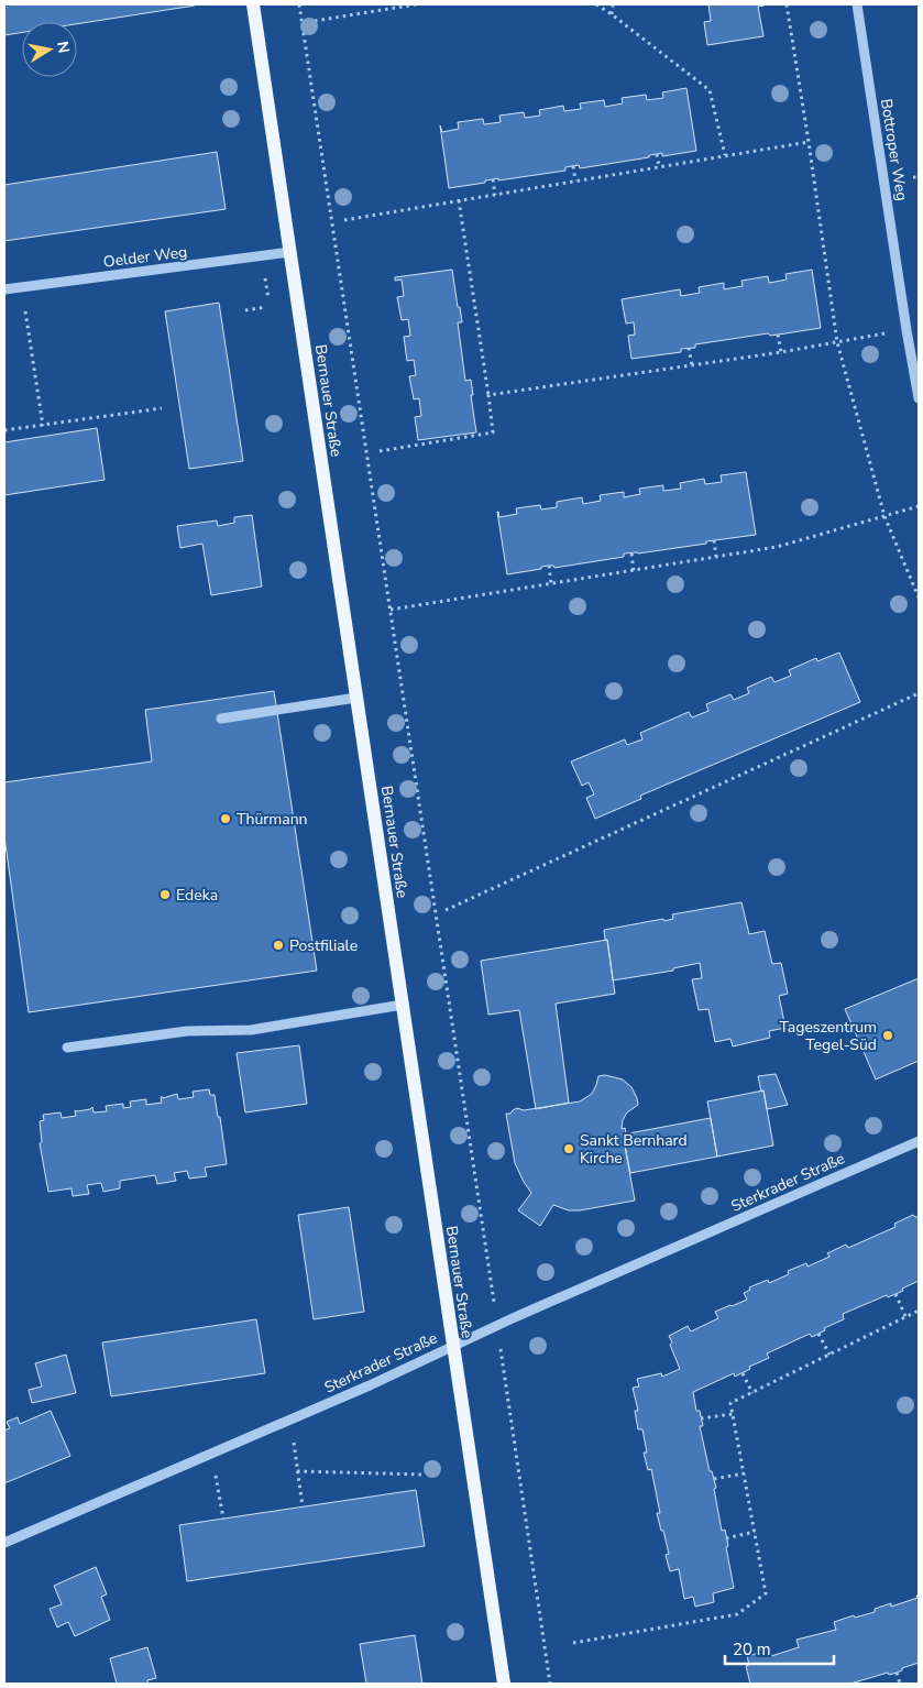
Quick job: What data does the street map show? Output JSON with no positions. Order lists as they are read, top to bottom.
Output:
{
  "streets": {
    "main road": ["Bernauer Straße"],
    "street": ["Bottroper Weg", "Oelder Weg", "Sterkrader Straße"]
  },
  "crossings": [
    ["Oelder Weg", "Bernauer Straße"],
    ["Bernauer Straße", "Sterkrader Straße"]
  ],
  "places": [
    "Thürmann",
    "Edeka",
    "Postfiliale",
    "Tageszentrum Tegel-Süd",
    "Sankt Bernhard Kirche"
  ],
  "scale_bar": "20 m",
  "north": "right"
}
